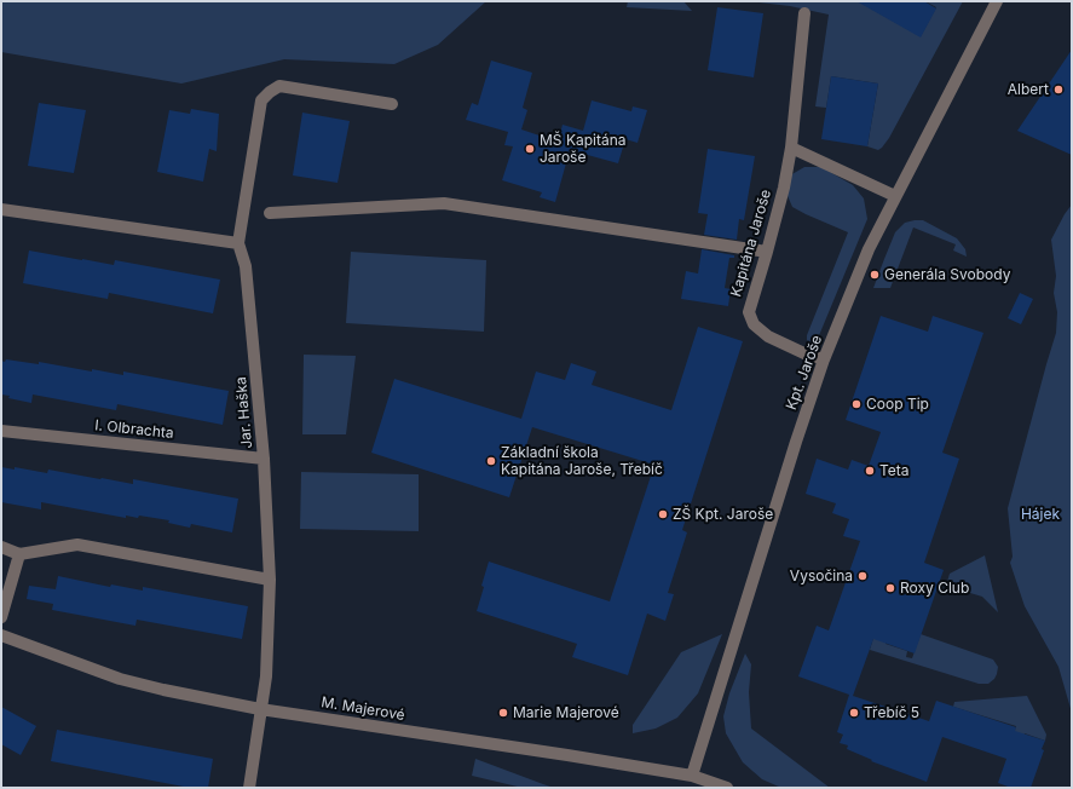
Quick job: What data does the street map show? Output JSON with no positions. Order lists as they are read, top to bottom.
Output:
{
  "streets": {
    "street": [
      "Kapitána Jaroše",
      "Kpt. Jaroše",
      "Jar. Haška",
      "I. Olbrachta",
      "M. Majerové"
    ]
  },
  "crossings": [
    ["Kapitána Jaroše", "Kpt. Jaroše"],
    ["Kpt. Jaroše", "M. Majerové"],
    ["Jar. Haška", "I. Olbrachta"],
    ["Jar. Haška", "M. Majerové"]
  ],
  "parks": ["Hájek"],
  "places": [
    "Albert",
    "MŠ Kapitána Jaroše",
    "Generála Svobody",
    "Coop Tip",
    "Základní škola Kapitána Jaroše, Třebíč",
    "Teta",
    "ZŠ Kpt. Jaroše",
    "Vysočina",
    "Roxy Club",
    "Marie Majerové",
    "Třebíč 5"
  ]
}
